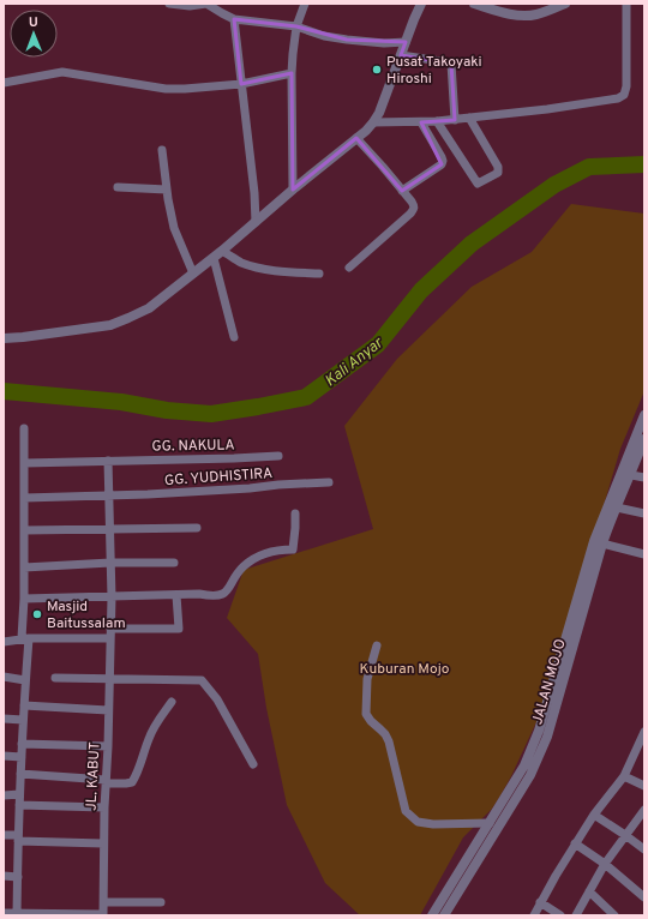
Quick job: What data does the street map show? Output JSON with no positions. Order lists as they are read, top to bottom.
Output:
{
  "streets": {
    "street": [
      "GG. NAKULA",
      "GG. YUDHISTIRA",
      "JALAN MOJO",
      "JL. KABUT"
    ]
  },
  "crossings": [
    ["GG. NAKULA", "JL. KABUT"],
    ["GG. YUDHISTIRA", "JL. KABUT"]
  ],
  "water": ["Kali Anyar"],
  "parks": ["Kuburan Mojo"],
  "places": ["Pusat Takoyaki Hiroshi", "Masjid Baitussalam"],
  "north": "top"
}
